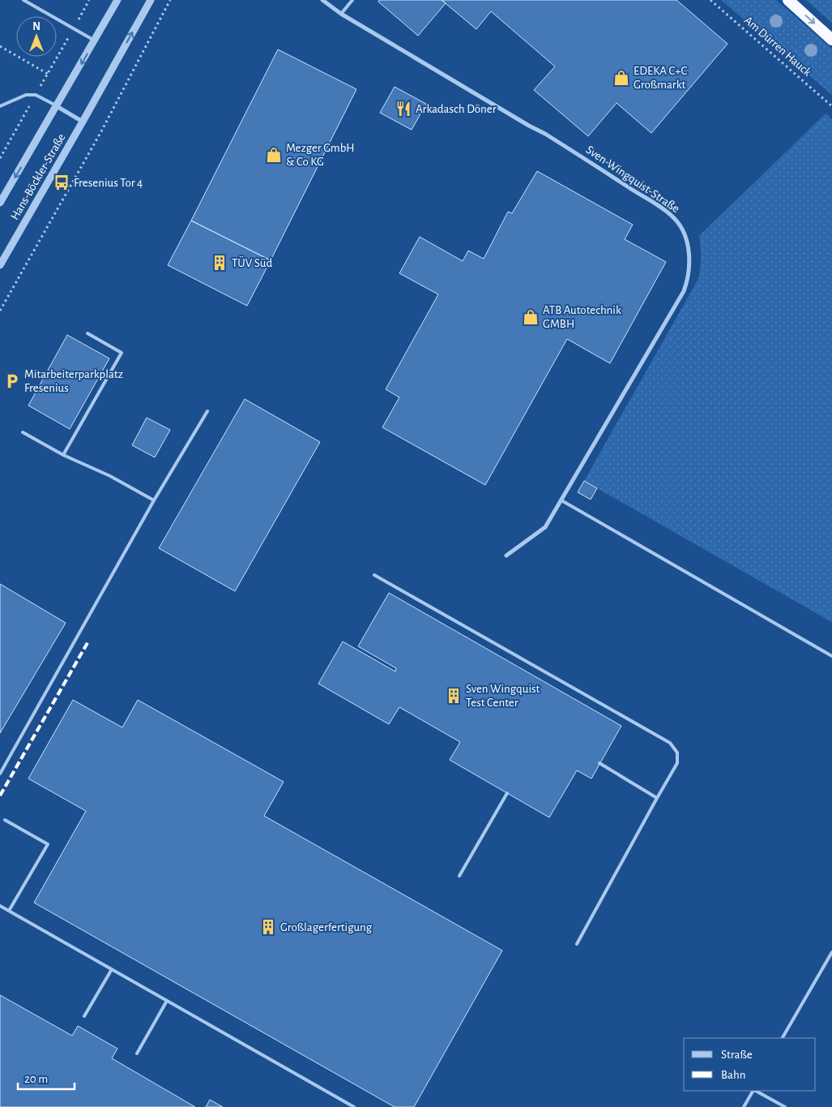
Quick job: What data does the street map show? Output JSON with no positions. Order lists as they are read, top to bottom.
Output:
{
  "streets": {
    "street": ["Hans-Böckler-Straße", "Sven-Wingquist-Straße"],
    "path": ["Am Dürren Hauck"]
  },
  "places": {
    "shop": ["EDEKA C+C Großmarkt", "Mezger GmbH & Co KG", "ATB Autotechnik GMBH"],
    "restaurant": ["Arkadasch Döner"],
    "bus stop": ["Fresenius Tor 4"],
    "building": ["TÜV Süd", "Sven Wingquist Test Center", "Großlagerfertigung"],
    "parking": ["Mitarbeiterparkplatz Fresenius"]
  },
  "legend": ["Straße", "Bahn"],
  "scale_bar": "20 m",
  "north": "top"
}
